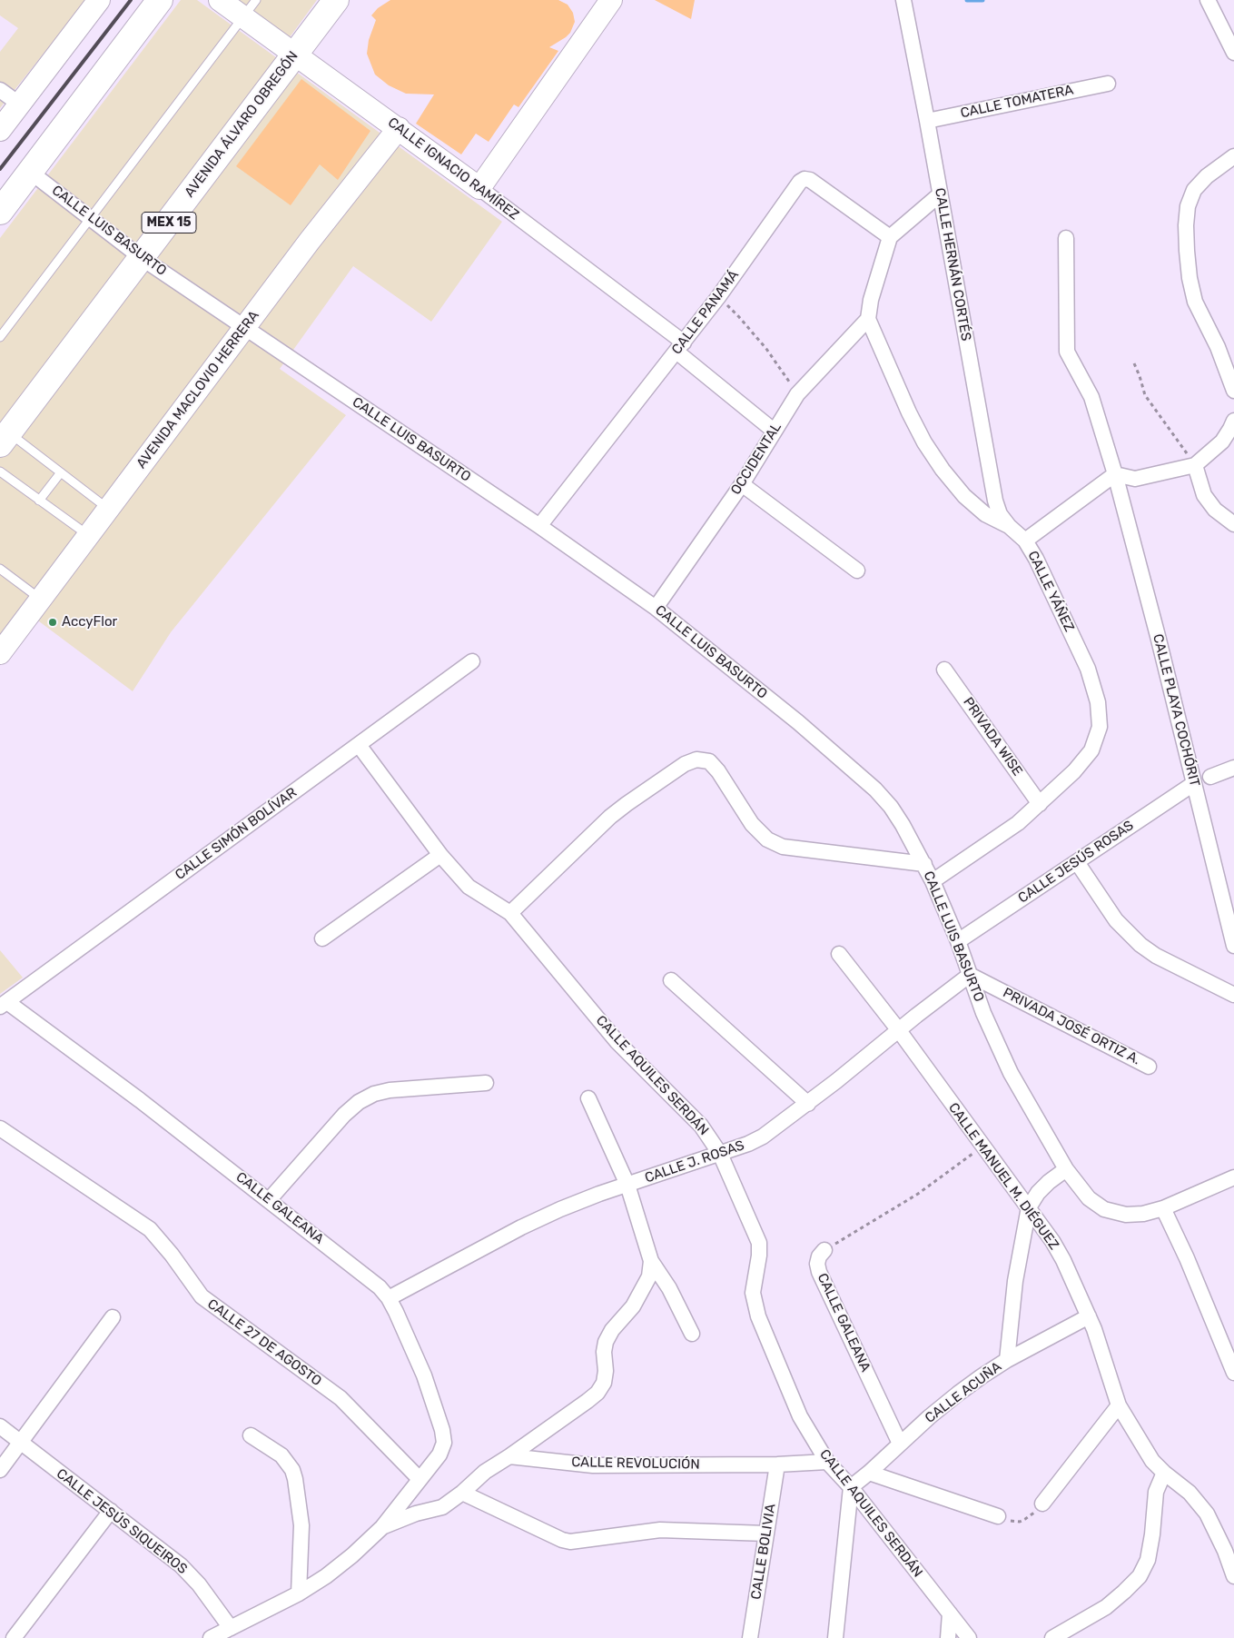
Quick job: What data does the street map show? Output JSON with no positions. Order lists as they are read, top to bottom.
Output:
{
  "streets": {
    "highway": ["AVENIDA ÁLVARO OBREGÓN", "MEX 15"],
    "street": [
      "CALLE TOMATERA",
      "CALLE IGNACIO RAMÍREZ",
      "CALLE LUIS BASURTO",
      "CALLE HERNÁN CORTÉS",
      "CALLE PANAMÁ",
      "AVENIDA MACLOVIO HERRERA",
      "OCCIDENTAL",
      "CALLE YÁÑEZ",
      "CALLE PLAYA COCHÓRIT",
      "PRIVADA WISE",
      "CALLE SIMÓN BOLÍVAR",
      "CALLE JESÚS ROSAS",
      "PRIVADA JOSÉ ORTIZ A.",
      "CALLE AQUILES SERDÁN",
      "CALLE J. ROSAS",
      "CALLE MANUEL M. DIÉGUEZ",
      "CALLE GALEANA",
      "CALLE 27 DE AGOSTO",
      "CALLE ACUÑA",
      "CALLE REVOLUCIÓN",
      "CALLE JESÚS SIQUEIROS",
      "CALLE BOLIVIA"
    ]
  },
  "crossings": [
    ["CALLE TOMATERA", "CALLE HERNÁN CORTÉS"],
    ["AVENIDA ÁLVARO OBREGÓN", "CALLE IGNACIO RAMÍREZ"],
    ["AVENIDA ÁLVARO OBREGÓN", "CALLE LUIS BASURTO"],
    ["CALLE IGNACIO RAMÍREZ", "CALLE PANAMÁ"],
    ["CALLE IGNACIO RAMÍREZ", "AVENIDA MACLOVIO HERRERA"],
    ["CALLE IGNACIO RAMÍREZ", "OCCIDENTAL"],
    ["CALLE LUIS BASURTO", "CALLE PANAMÁ"],
    ["CALLE LUIS BASURTO", "AVENIDA MACLOVIO HERRERA"],
    ["CALLE LUIS BASURTO", "OCCIDENTAL"],
    ["CALLE LUIS BASURTO", "CALLE YÁÑEZ"],
    ["CALLE LUIS BASURTO", "CALLE JESÚS ROSAS"],
    ["CALLE LUIS BASURTO", "PRIVADA JOSÉ ORTIZ A."],
    ["CALLE LUIS BASURTO", "CALLE J. ROSAS"],
    ["CALLE HERNÁN CORTÉS", "CALLE YÁÑEZ"],
    ["OCCIDENTAL", "CALLE YÁÑEZ"],
    ["CALLE YÁÑEZ", "PRIVADA WISE"],
    ["CALLE PLAYA COCHÓRIT", "CALLE JESÚS ROSAS"],
    ["CALLE SIMÓN BOLÍVAR", "CALLE AQUILES SERDÁN"],
    ["CALLE SIMÓN BOLÍVAR", "CALLE GALEANA"],
    ["PRIVADA JOSÉ ORTIZ A.", "CALLE J. ROSAS"],
    ["CALLE AQUILES SERDÁN", "CALLE J. ROSAS"],
    ["CALLE AQUILES SERDÁN", "CALLE ACUÑA"],
    ["CALLE AQUILES SERDÁN", "CALLE REVOLUCIÓN"],
    ["CALLE J. ROSAS", "CALLE MANUEL M. DIÉGUEZ"],
    ["CALLE J. ROSAS", "CALLE GALEANA"],
    ["CALLE MANUEL M. DIÉGUEZ", "CALLE ACUÑA"],
    ["CALLE GALEANA", "CALLE 27 DE AGOSTO"],
    ["CALLE GALEANA", "CALLE ACUÑA"],
    ["CALLE REVOLUCIÓN", "CALLE BOLIVIA"]
  ],
  "places": ["AccyFlor"]
}
